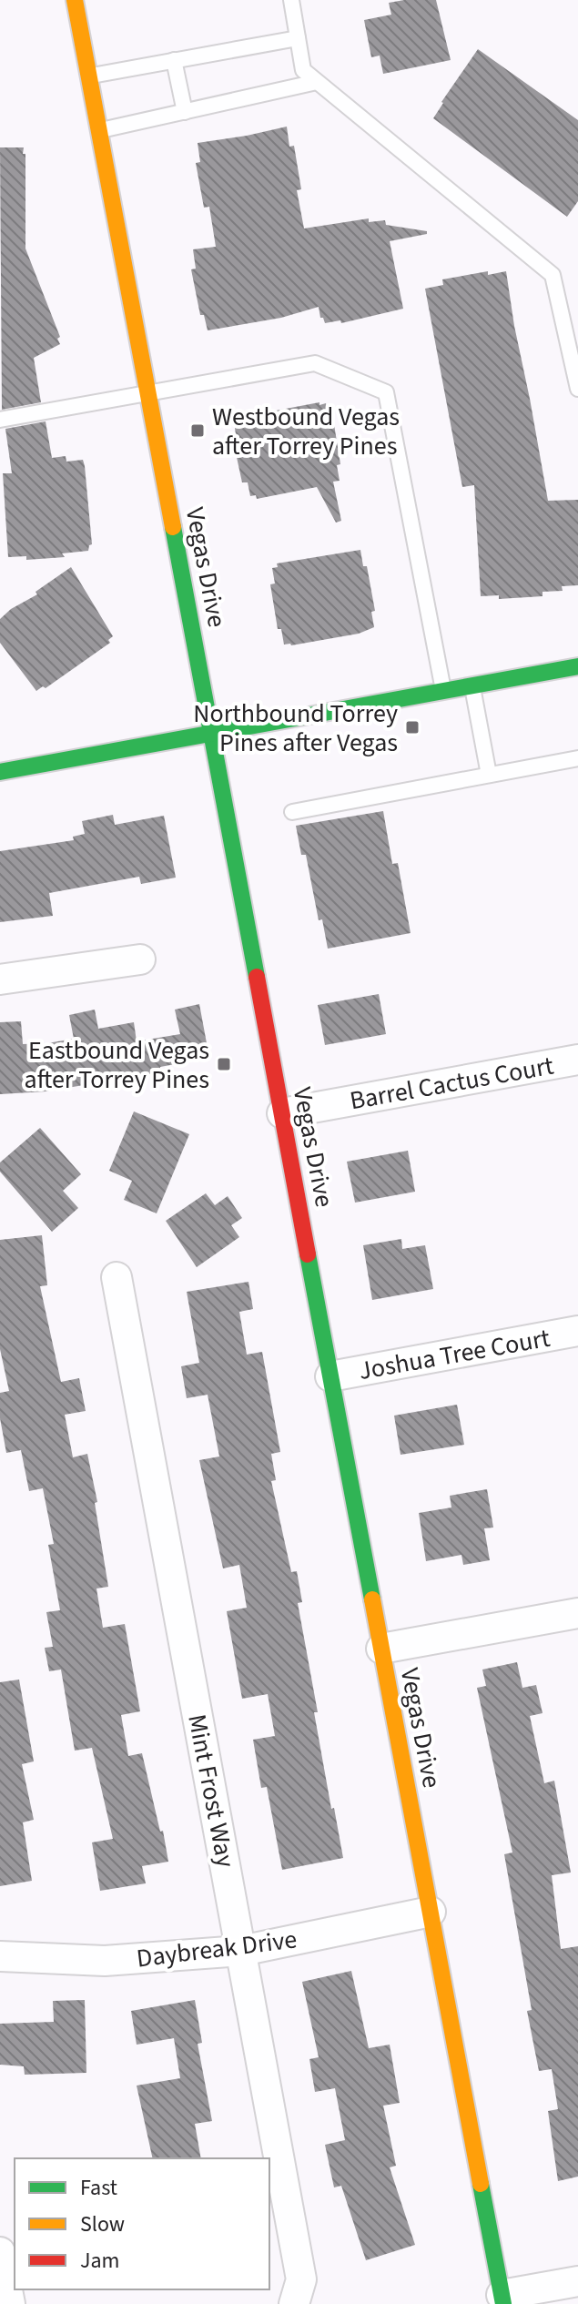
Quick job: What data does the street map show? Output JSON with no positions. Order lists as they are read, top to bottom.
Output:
{
  "streets": {
    "main road": ["Vegas Drive"],
    "street": [
      "Barrel Cactus Court",
      "Joshua Tree Court",
      "Mint Frost Way",
      "Daybreak Drive"
    ]
  },
  "crossings": [
    ["Vegas Drive", "Barrel Cactus Court"],
    ["Vegas Drive", "Joshua Tree Court"],
    ["Vegas Drive", "Daybreak Drive"],
    ["Mint Frost Way", "Daybreak Drive"]
  ],
  "places": {
    "transit": ["Westbound Vegas after Torrey Pines", "Northbound Torrey Pines after Vegas", "Eastbound Vegas after Torrey Pines"]
  },
  "legend": ["Fast", "Slow", "Jam"]
}
